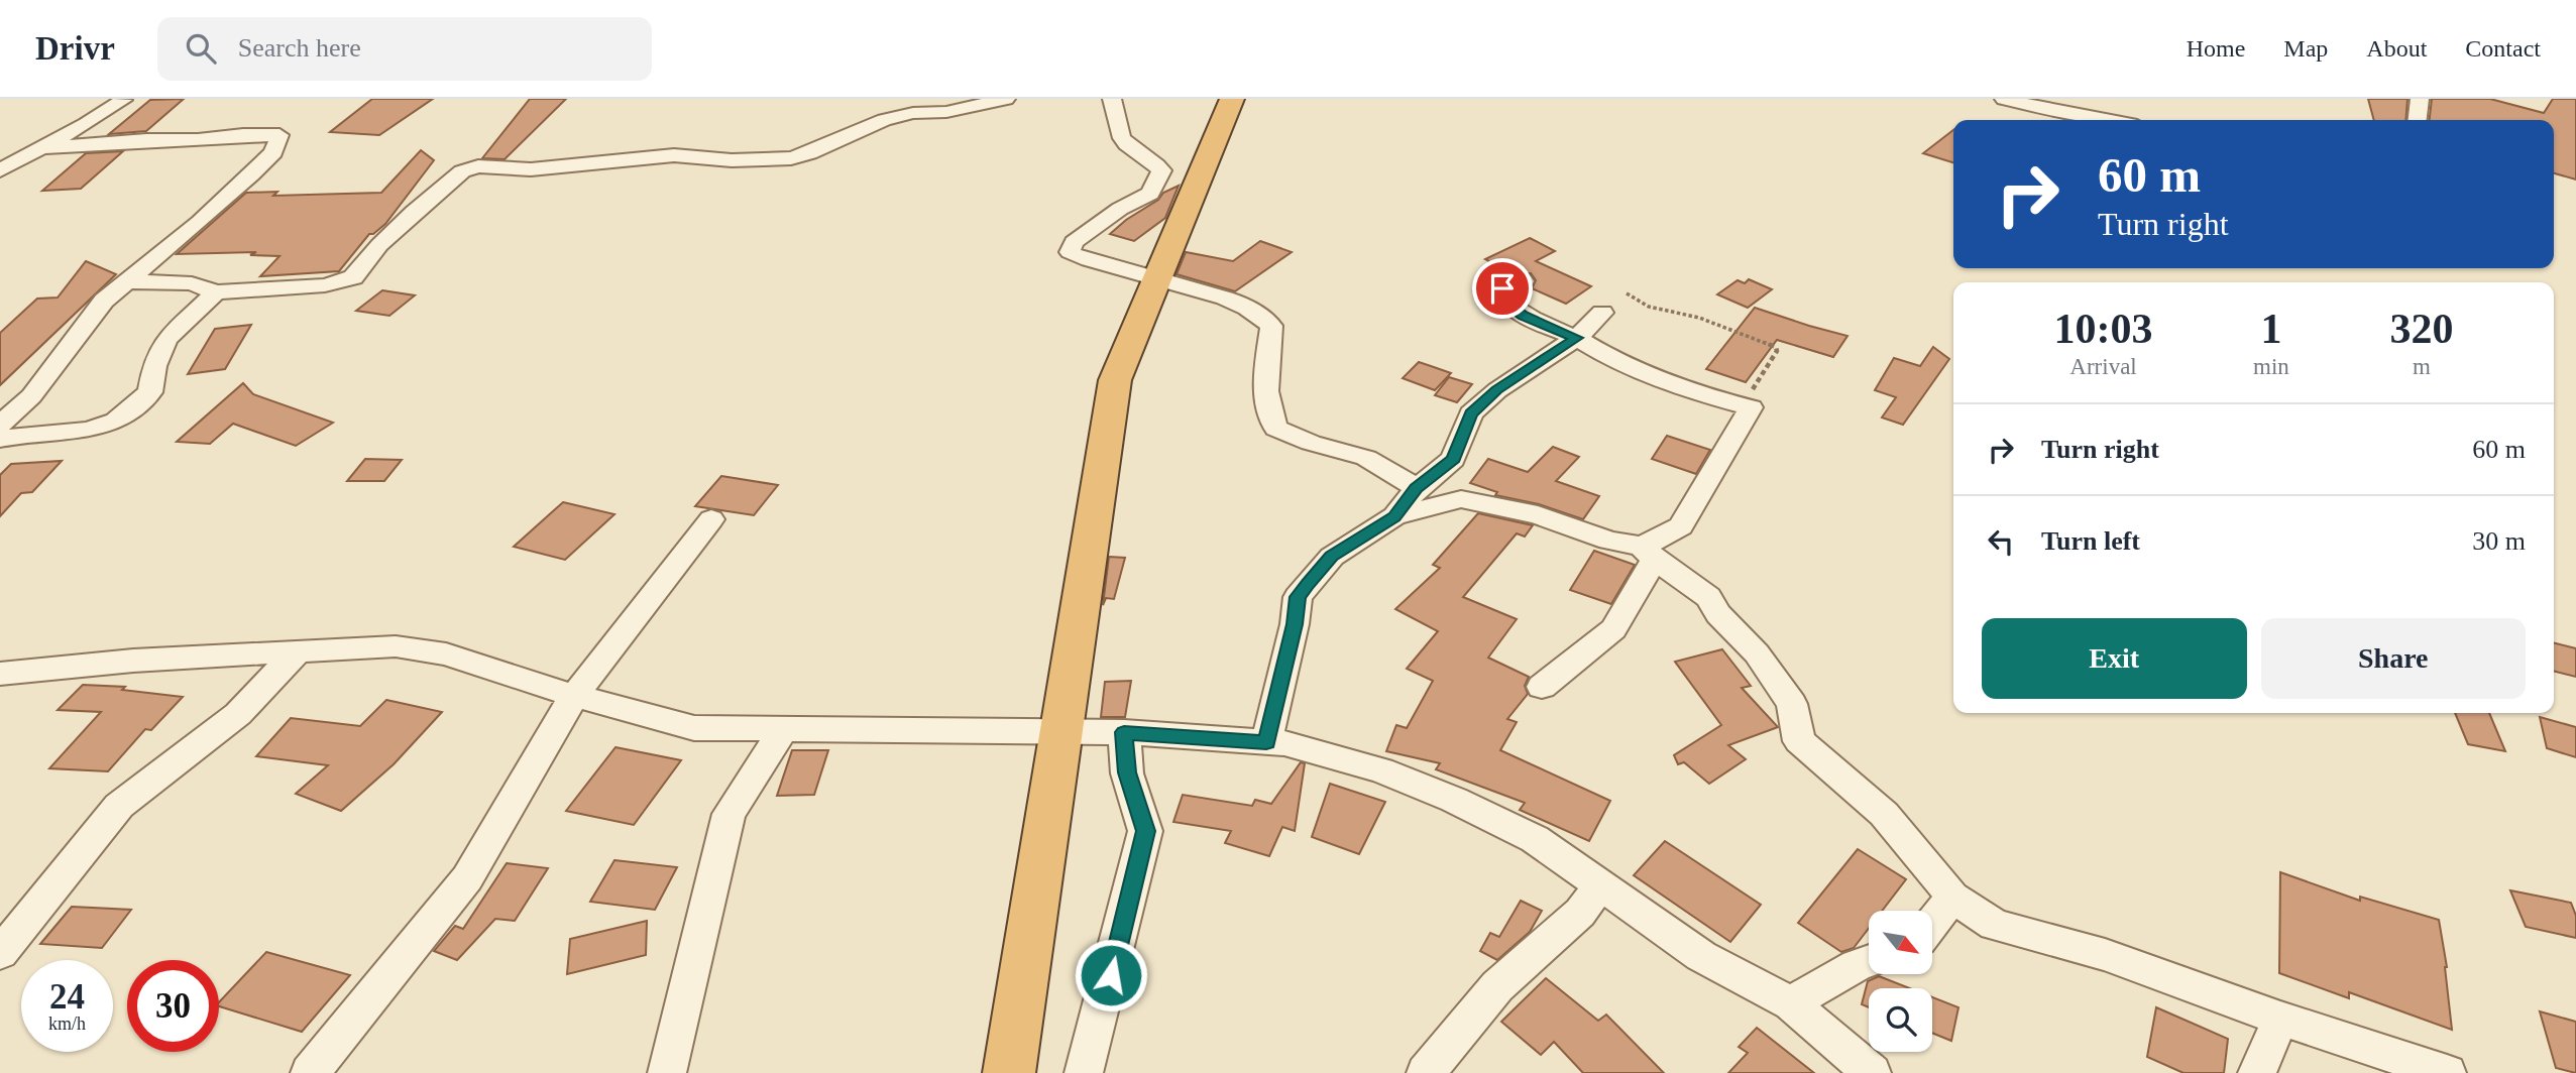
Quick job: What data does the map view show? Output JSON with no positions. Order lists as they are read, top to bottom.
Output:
{
  "north": "bottom right",
  "page": {
    "header": "Drivr",
    "search": "Search here",
    "nav": [
      "Home",
      "Map",
      "About",
      "Contact"
    ],
    "turn": ["60 m", "Turn right"],
    "eta": [
      "10:03",
      "Arrival",
      "1",
      "min",
      "320",
      "m"
    ],
    "list": [
      {
        "name": "Turn right",
        "value": "60 m"
      },
      {
        "name": "Turn left",
        "value": "30 m"
      }
    ],
    "buttons": ["Exit", "Share"],
    "speed": "24 km/h",
    "limit": "30"
  }
}
